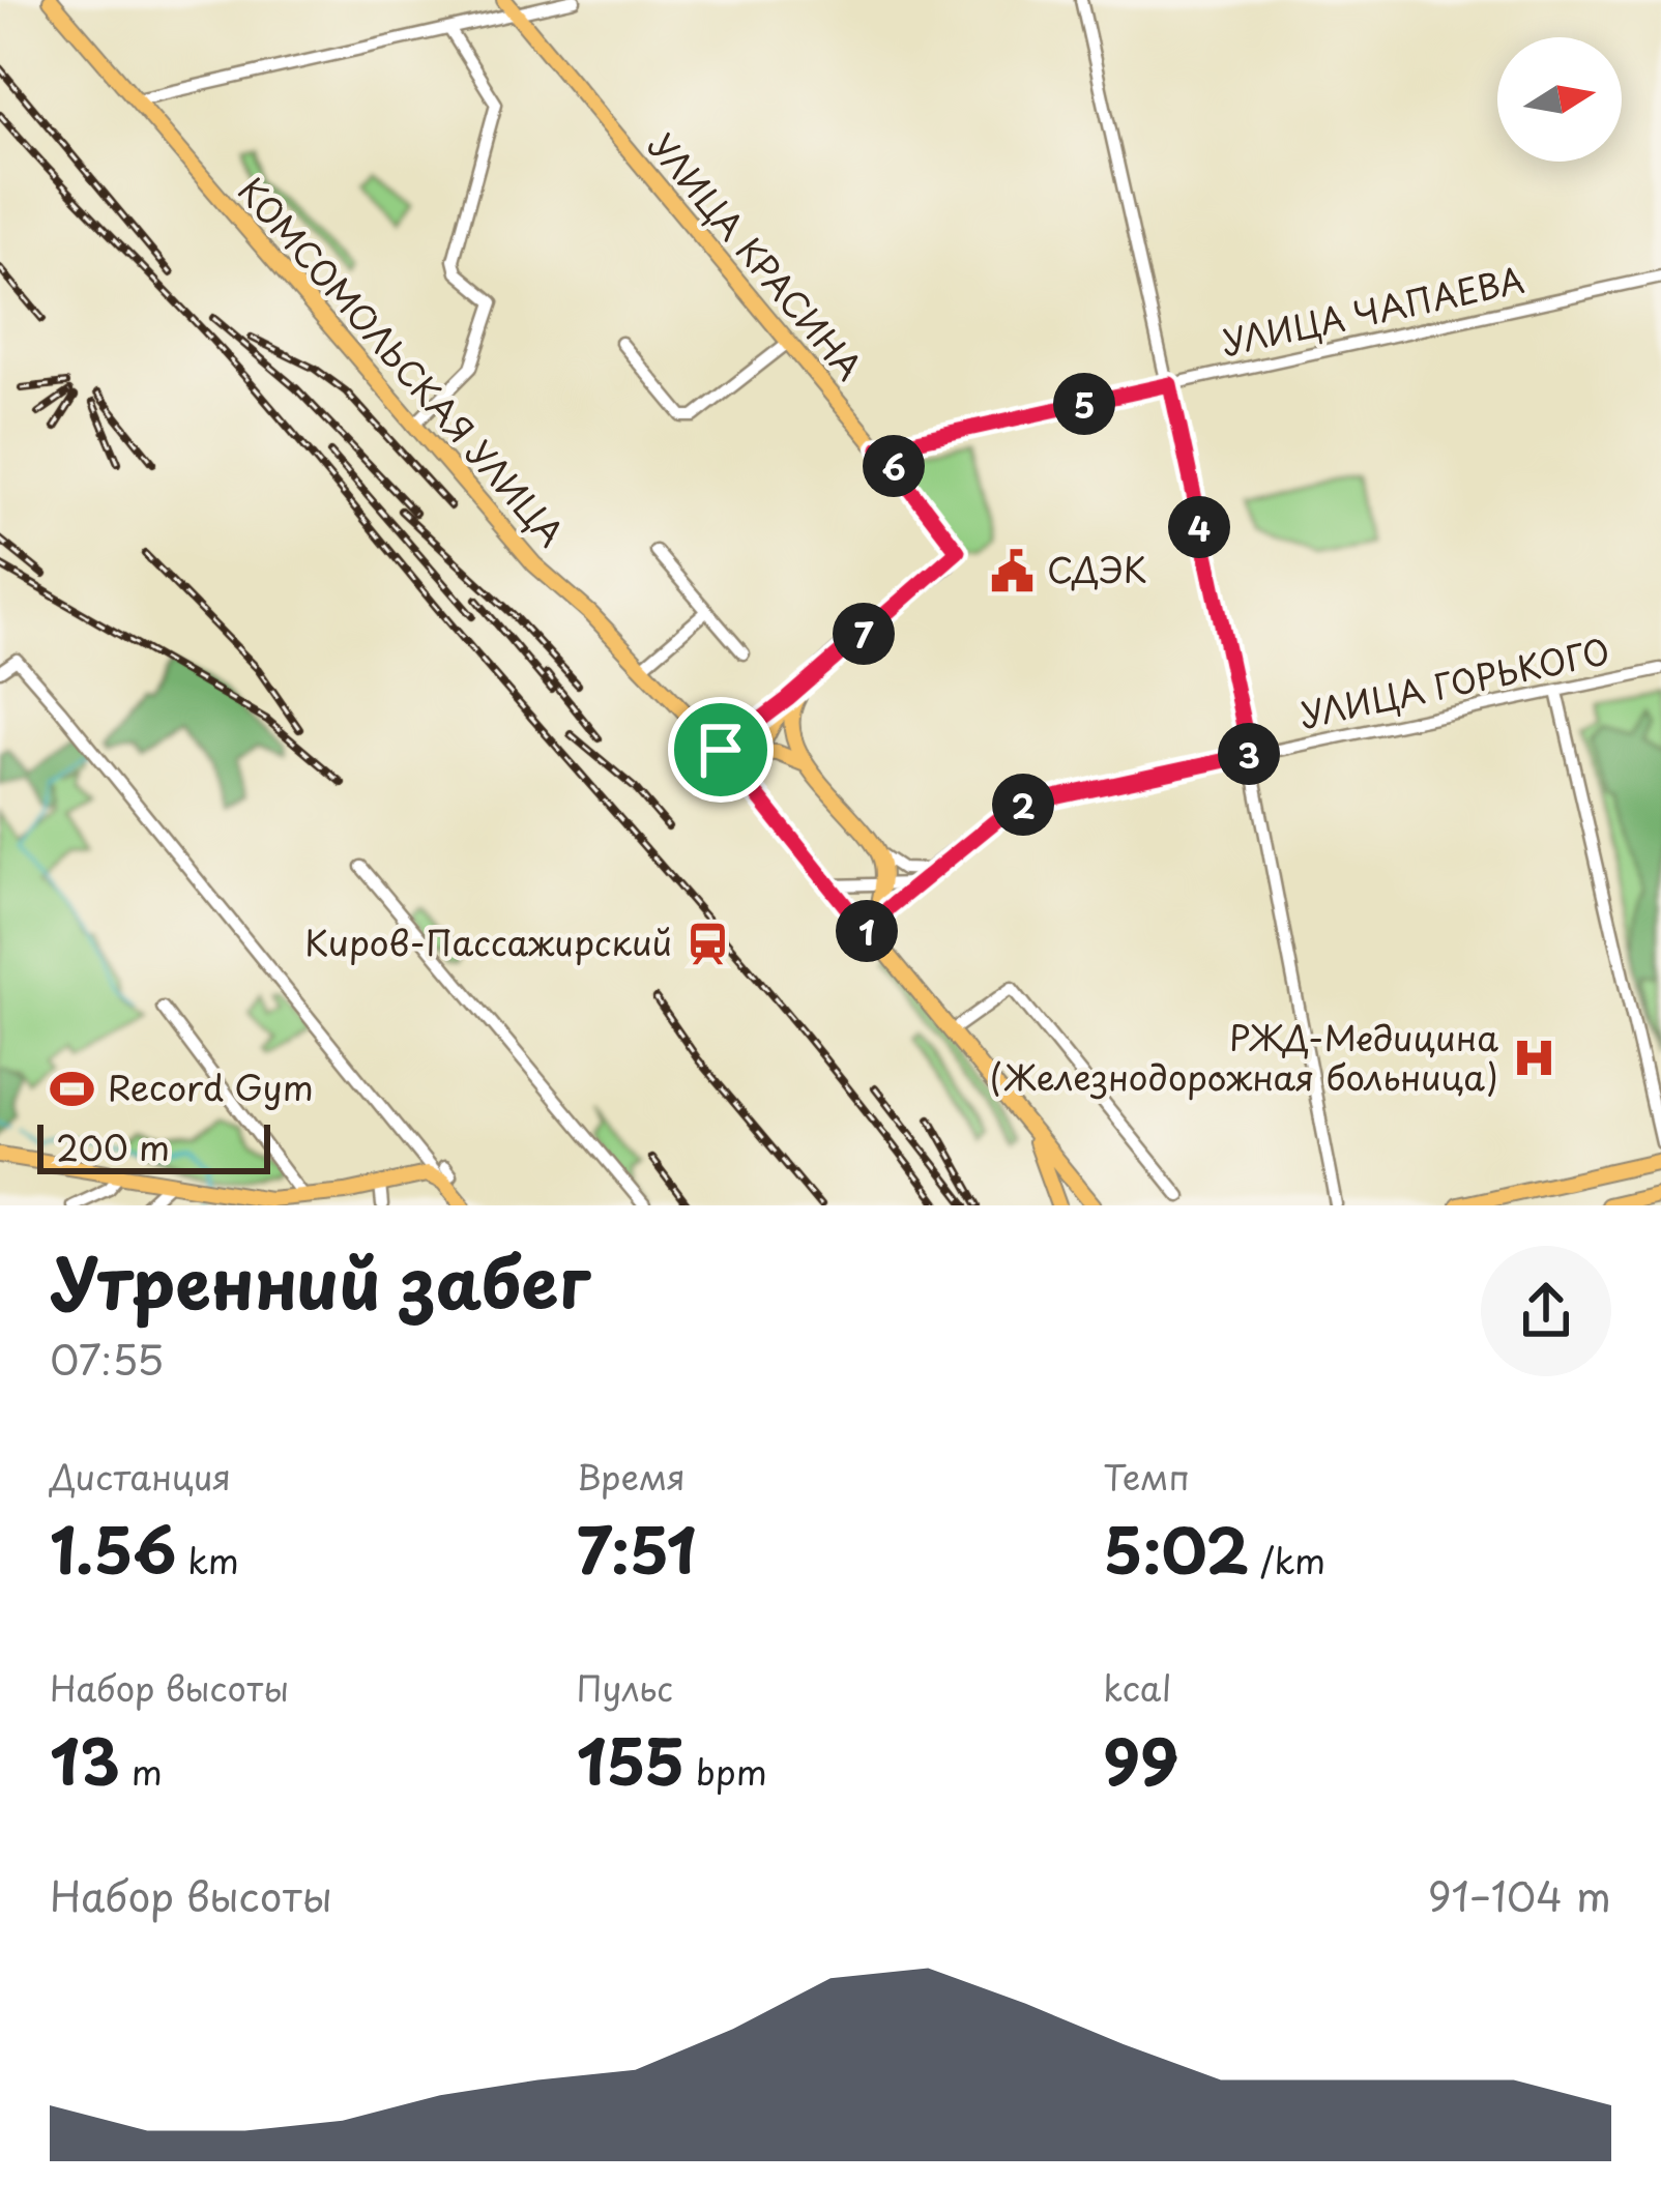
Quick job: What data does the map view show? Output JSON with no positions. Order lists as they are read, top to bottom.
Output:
{
  "streets": {
    "main road": ["УЛИЦА КРАСИНА", "КОМСОМОЛЬСКАЯ УЛИЦА"],
    "street": ["УЛИЦА ЧАПАЕВА", "УЛИЦА ГОРЬКОГО"]
  },
  "crossings": [
    ["УЛИЦА КРАСИНА", "УЛИЦА ЧАПАЕВА"],
    ["КОМСОМОЛЬСКАЯ УЛИЦА", "УЛИЦА ГОРЬКОГО"]
  ],
  "places": {
    "public building": ["СДЭК"],
    "station": ["Киров-Пассажирский"],
    "hospital": ["РЖД-Медицина (Железнодорожная больница)"],
    "sports": ["Record Gym"]
  },
  "scale_bar": "200 m",
  "north": "right",
  "page": {
    "pins": [
      "5",
      "6",
      "4",
      "7",
      "3",
      "2",
      "1"
    ],
    "scale": "200 m",
    "heading": ["Утренний забег", "07:55"],
    "stats": [
      ["Дистанция", "1.56 km"],
      ["Время", "7:51"],
      ["Темп", "5:02 /km"],
      ["Набор высоты", "13 m"],
      ["Пульс", "155 bpm"],
      ["kcal", "99"]
    ],
    "chart": ["Набор высоты", "91–104 m"]
  }
}
